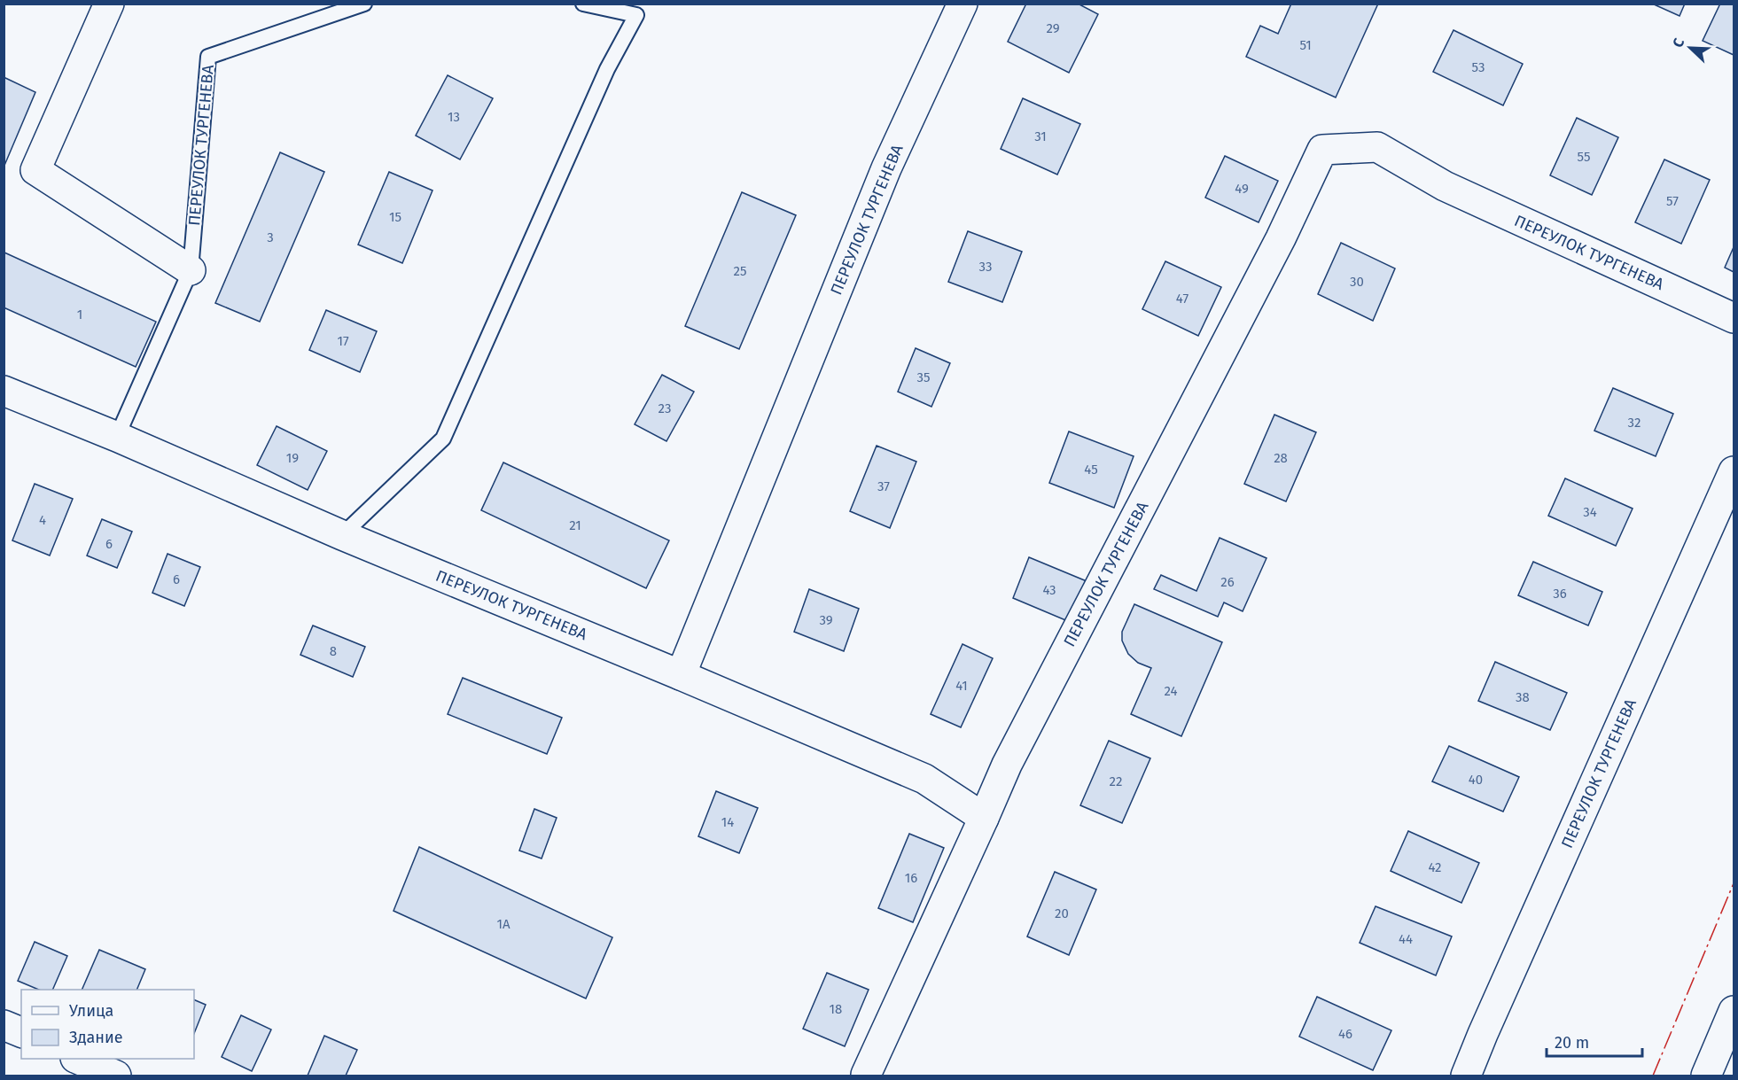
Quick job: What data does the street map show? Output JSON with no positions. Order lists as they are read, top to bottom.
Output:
{
  "streets": {
    "street": ["ПЕРЕУЛОК ТУРГЕНЕВА"]
  },
  "house_numbers": [
    "29",
    "51",
    "53",
    "13",
    "31",
    "55",
    "49",
    "57",
    "15",
    "3",
    "33",
    "25",
    "30",
    "47",
    "1",
    "17",
    "35",
    "23",
    "32",
    "19",
    "28",
    "45",
    "37",
    "34",
    "4",
    "21",
    "6",
    "6",
    "26",
    "43",
    "36",
    "39",
    "8",
    "41",
    "24",
    "38",
    "40",
    "22",
    "14",
    "42",
    "16",
    "20",
    "1А",
    "44",
    "18",
    "46"
  ],
  "legend": ["Улица", "Здание"],
  "scale_bar": "20 m",
  "north": "top left"
}
